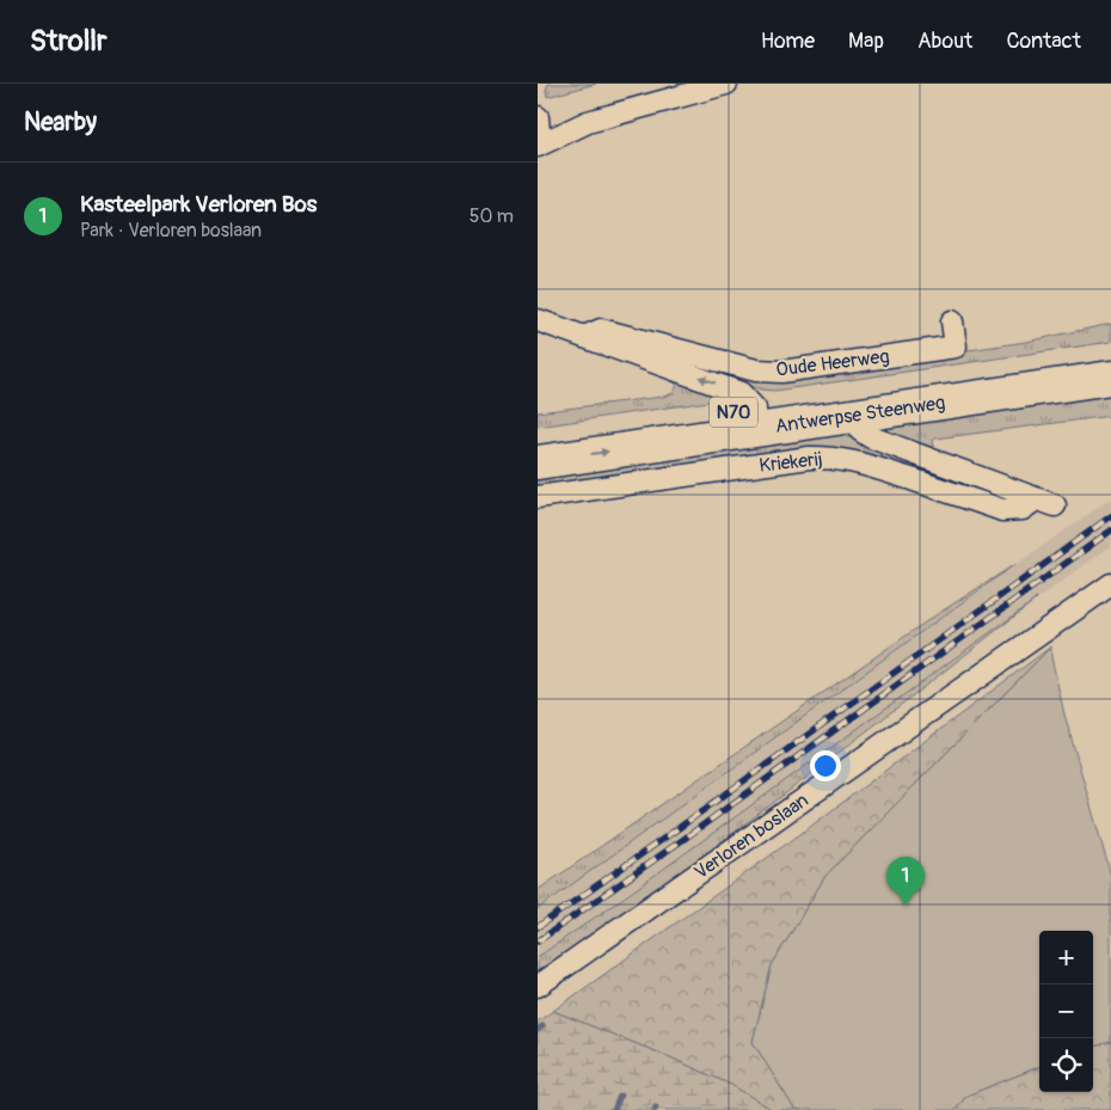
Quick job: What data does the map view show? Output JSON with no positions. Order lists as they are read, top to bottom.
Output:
{
  "streets": {
    "main road": ["N70", "Antwerpse Steenweg"],
    "street": ["Oude Heerweg", "Kriekerij", "Verloren boslaan"]
  },
  "crossings": [
    ["Oude Heerweg", "Antwerpse Steenweg"],
    ["Antwerpse Steenweg", "Kriekerij"]
  ],
  "page": {
    "header": "Strollr",
    "nav": [
      "Home",
      "Map",
      "About",
      "Contact"
    ],
    "heading": "Nearby",
    "list": [
      {
        "mark": "1",
        "name": "Kasteelpark Verloren Bos",
        "note": "Park · Verloren boslaan",
        "value": "50 m"
      }
    ],
    "pins": "1",
    "map_buttons": ["+", "−"]
  }
}
